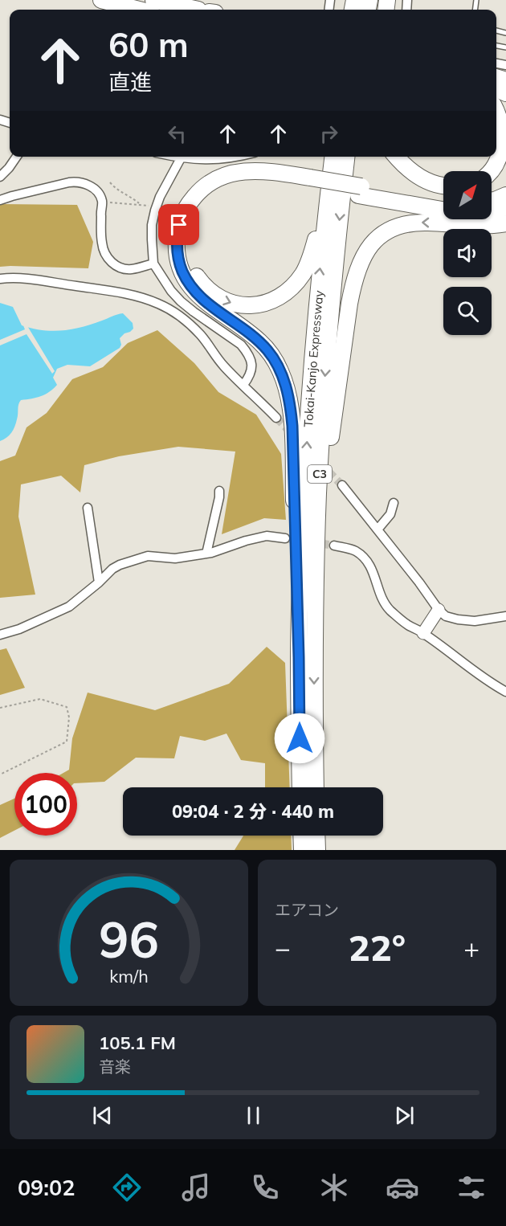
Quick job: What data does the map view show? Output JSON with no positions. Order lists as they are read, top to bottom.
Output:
{
  "streets": {
    "highway": ["Tokai-Kanjo Expressway", "C3"]
  },
  "north": "top right",
  "page": {
    "turn": ["60 m", "直進"],
    "limit": "100",
    "trip": "09:04 · 2 分 · 440 m",
    "tile": "エアコン",
    "heat": ["−", "22°", "+"],
    "song": ["105.1 FM", "音楽"],
    "tabs": "09:02",
    "gauge": ["96", "km/h"]
  }
}
